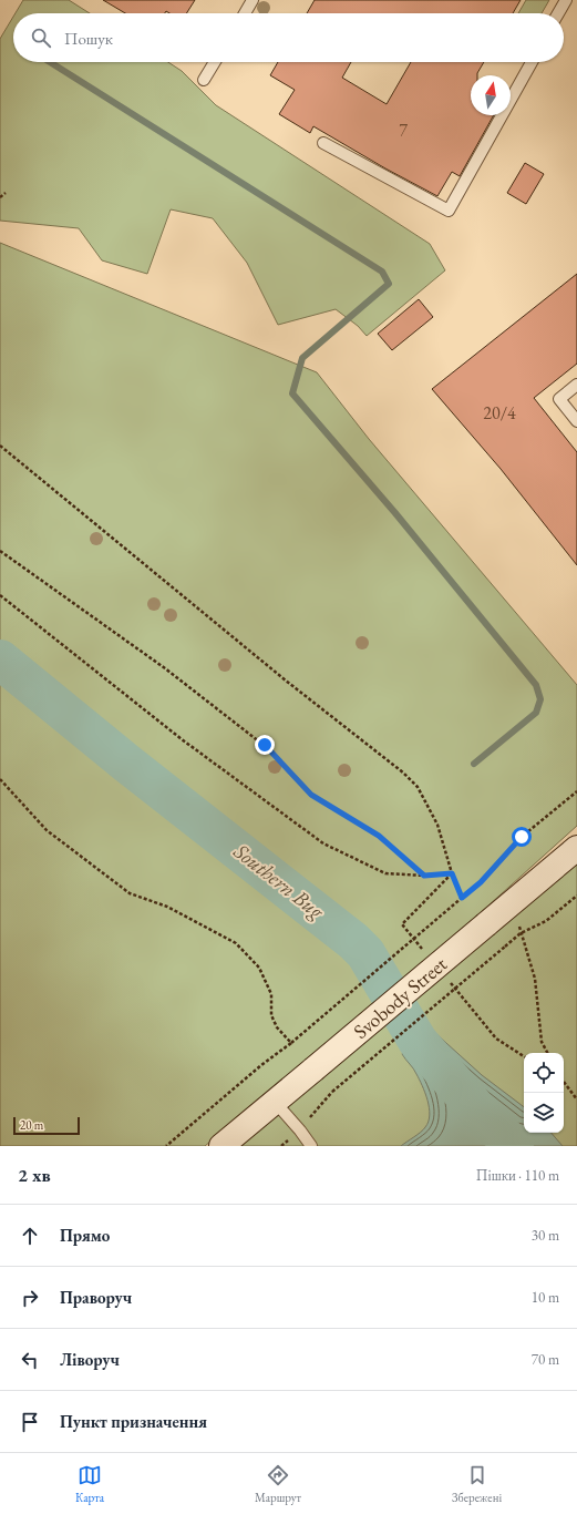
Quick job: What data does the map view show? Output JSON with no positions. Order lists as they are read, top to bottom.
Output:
{
  "streets": {
    "main road": ["Svobody Street"]
  },
  "water": ["Southern Bug"],
  "house_numbers": ["7", "20/4"],
  "scale_bar": "20 m",
  "north": "top",
  "page": {
    "search": "Пошук",
    "scale": "20 m",
    "heading": ["2 хв", "Пішки · 110 m"],
    "list": [
      ["Прямо", "30 m"],
      ["Праворуч", "10 m"],
      ["Ліворуч", "70 m"],
      "Пункт призначення"
    ],
    "nav": ["Карта", "Маршрут", "Збережені"]
  }
}
